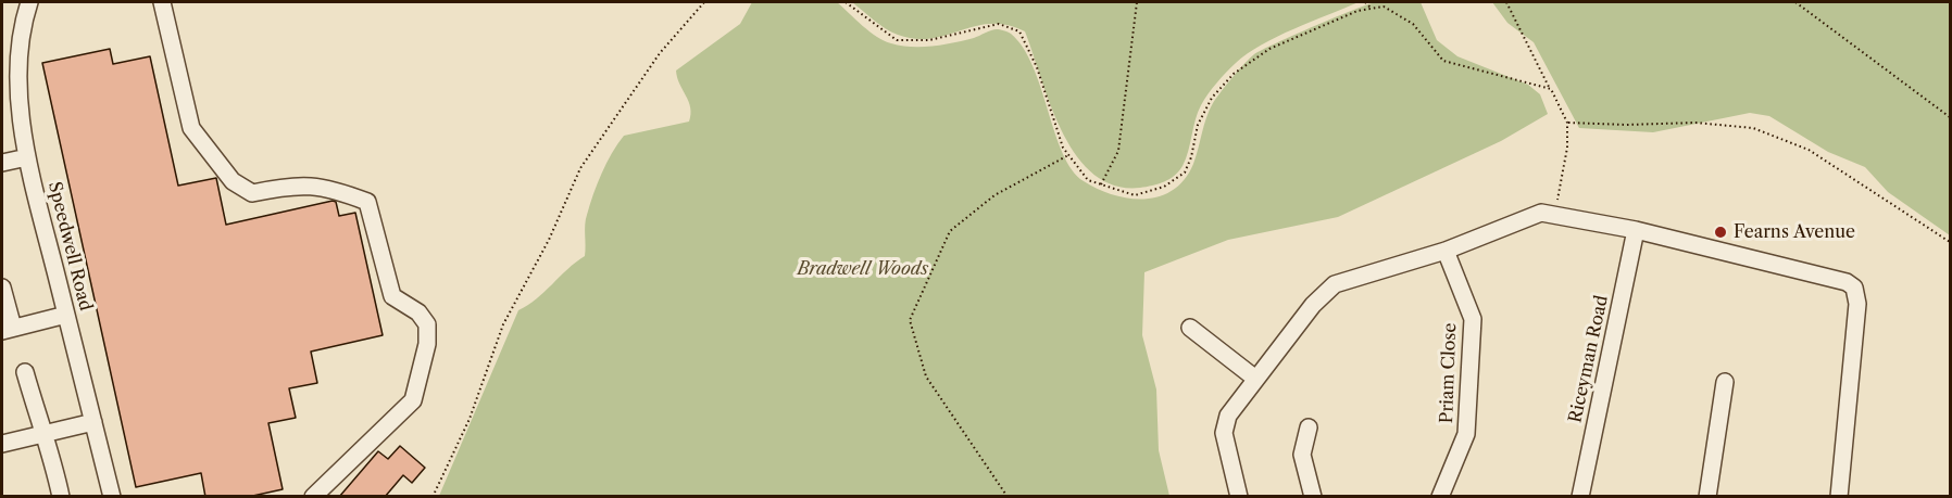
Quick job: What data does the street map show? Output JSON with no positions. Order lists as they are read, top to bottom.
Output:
{
  "streets": {
    "street": ["Speedwell Road", "Riceyman Road", "Priam Close"]
  },
  "parks": ["Bradwell Woods"],
  "places": ["Fearns Avenue"]
}
